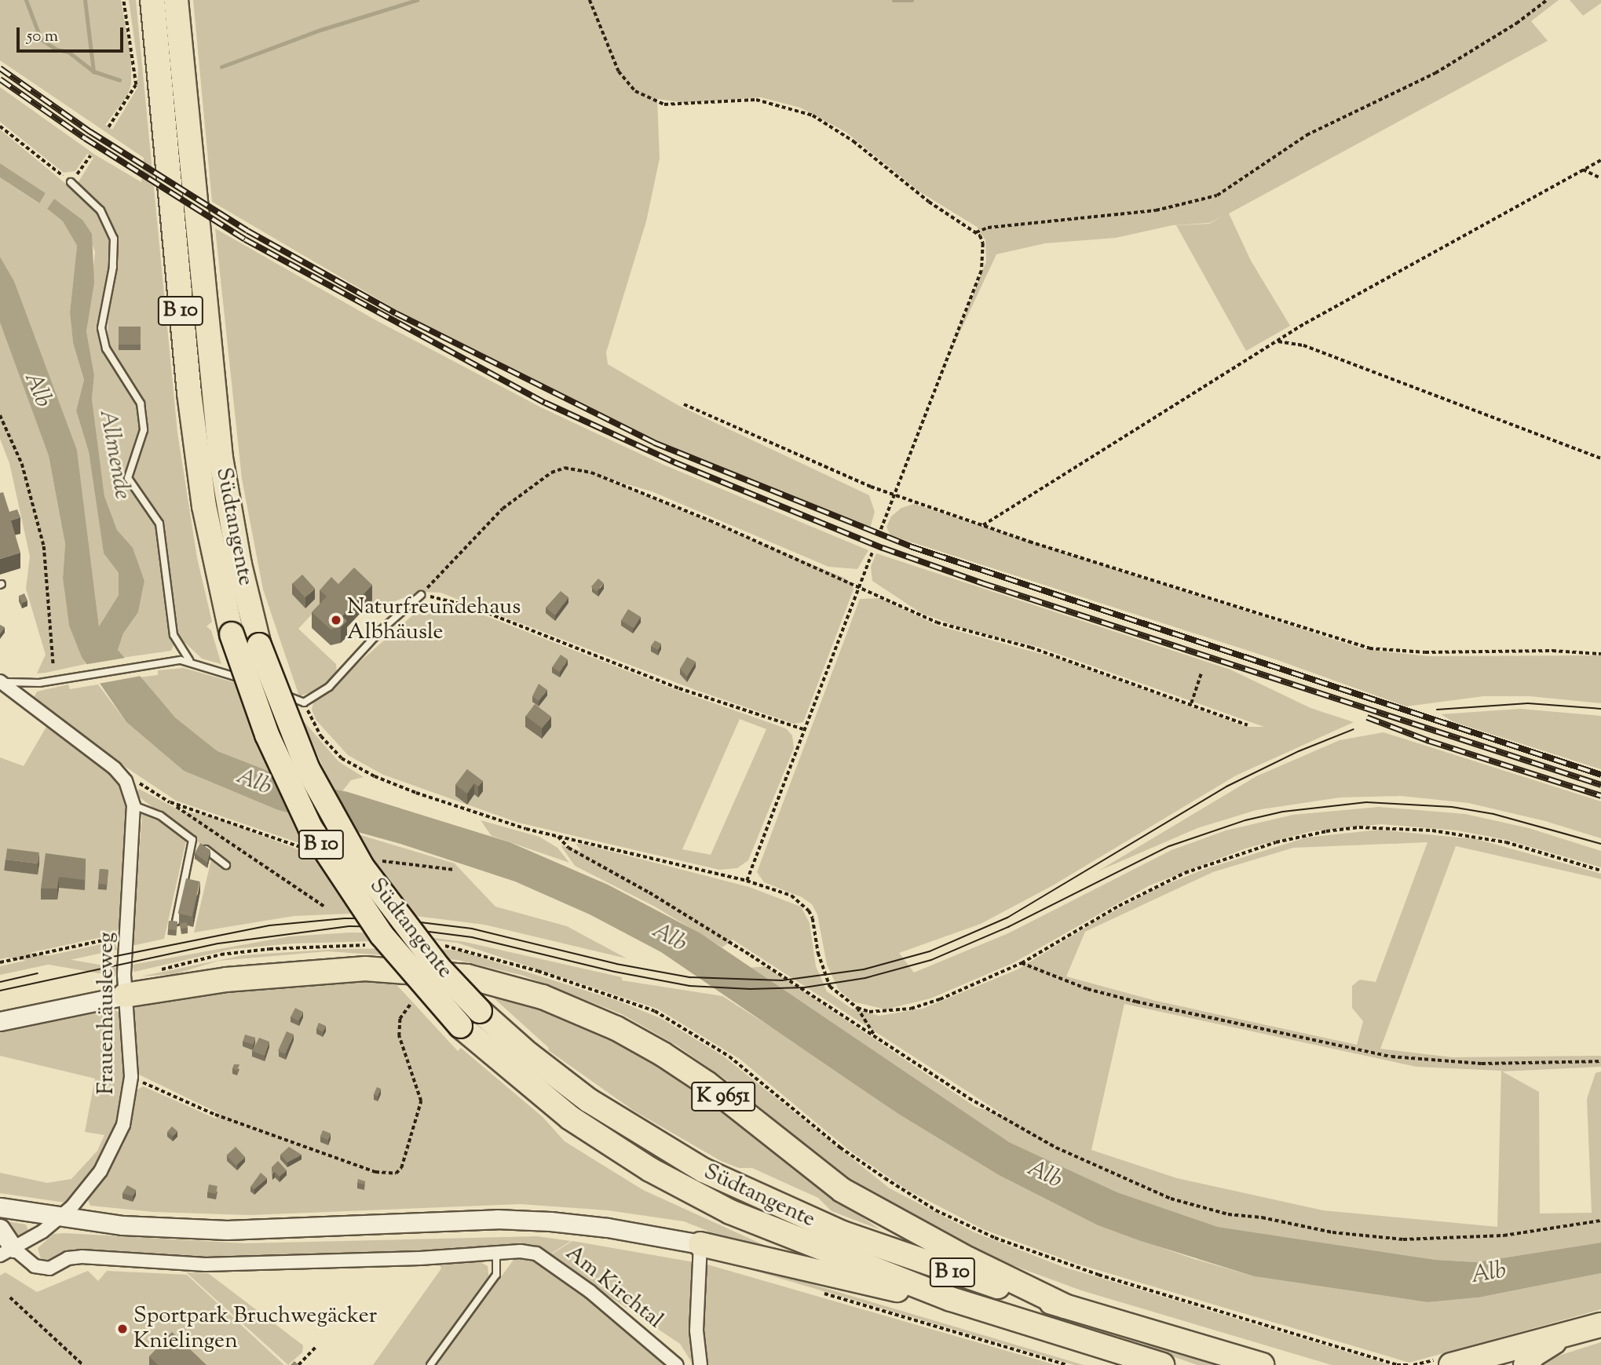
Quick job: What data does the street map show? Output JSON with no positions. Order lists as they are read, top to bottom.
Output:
{
  "streets": {
    "highway": ["B 10", "Südtangente", "K 9651"],
    "street": ["Frauenhäusleweg", "Am Kirchtal"]
  },
  "crossings": [
    ["Südtangente", "K 9651"],
    ["Frauenhäusleweg", "K 9651"]
  ],
  "water": ["Alb", "Allmende"],
  "places": ["Naturfreundehaus Albhäusle", "Sportpark Bruchwegäcker Knielingen"],
  "scale_bar": "50 m"
}
